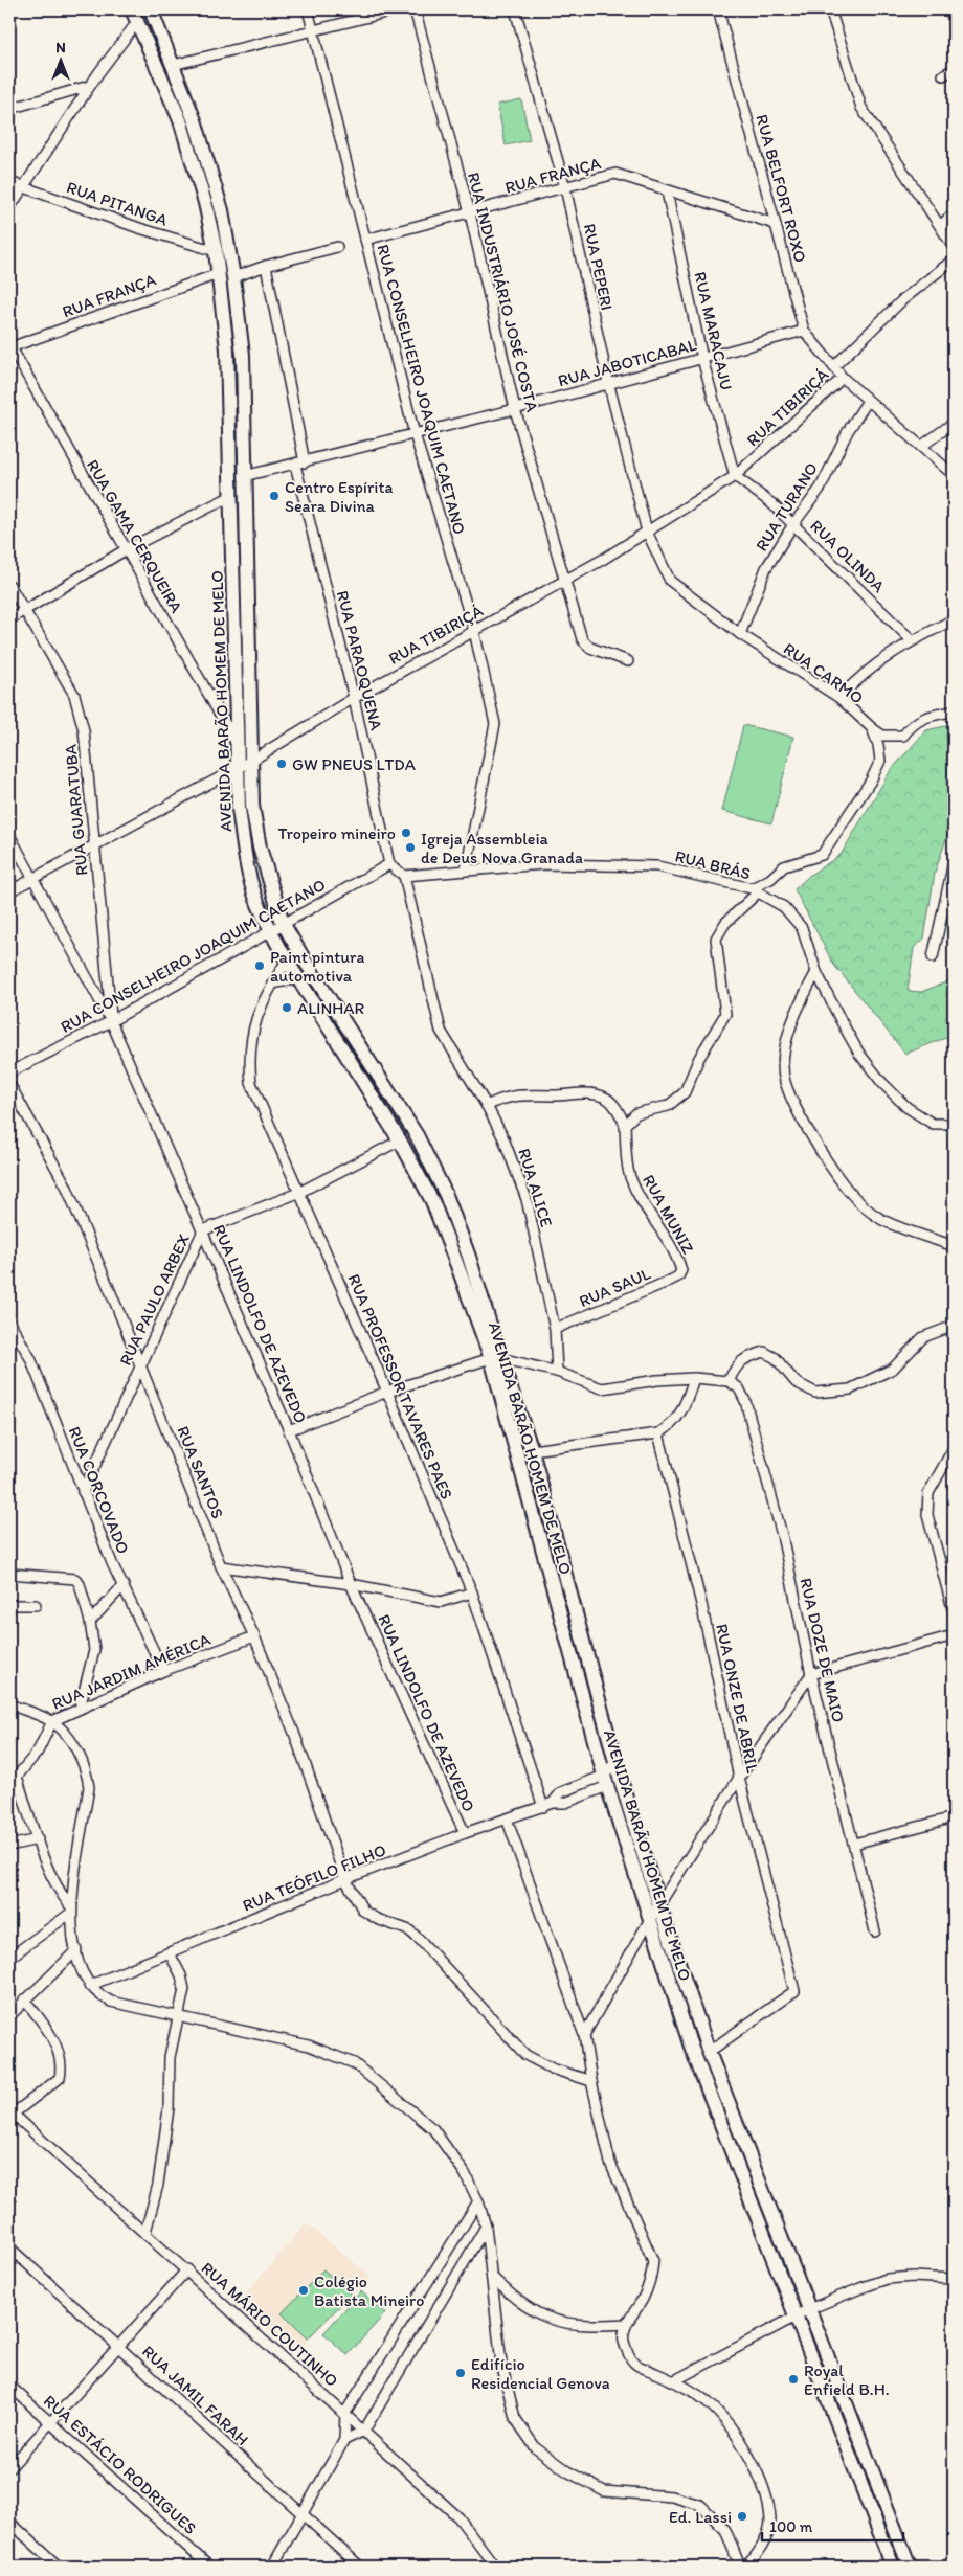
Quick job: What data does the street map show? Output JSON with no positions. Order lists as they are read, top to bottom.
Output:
{
  "streets": {
    "main road": ["AVENIDA BARÃO HOMEM DE MELO"],
    "street": [
      "RUA FRANÇA",
      "RUA BELFORT ROXO",
      "RUA PITANGA",
      "RUA PEPERI",
      "RUA INDUSTRIÁRIO JOSÉ COSTA",
      "RUA MARACAJU",
      "RUA JABOTICABAL",
      "RUA CONSELHEIRO JOAQUIM CAETANO",
      "RUA TIBIRIÇÁ",
      "RUA TURANO",
      "RUA GAMA CERQUEIRA",
      "RUA OLINDA",
      "RUA PARAOQUENA",
      "RUA CARMO",
      "RUA GUARATUBA",
      "RUA BRÁS",
      "RUA ALICE",
      "RUA MUNIZ",
      "RUA SAUL",
      "RUA PAULO ARBEX",
      "RUA LINDOLFO DE AZEVEDO",
      "RUA PROFESSOR TAVARES PAES",
      "RUA SANTOS",
      "RUA CORCOVADO",
      "RUA DOZE DE MAIO",
      "RUA JARDIM AMÉRICA",
      "RUA ONZE DE ABRIL",
      "RUA TEÓFILO FILHO",
      "RUA MÁRIO COUTINHO",
      "RUA JAMIL FARAH",
      "RUA ESTÁCIO RODRIGUES"
    ]
  },
  "crossings": [
    ["RUA FRANÇA", "RUA BELFORT ROXO"],
    ["RUA FRANÇA", "RUA PEPERI"],
    ["RUA FRANÇA", "RUA INDUSTRIÁRIO JOSÉ COSTA"],
    ["RUA FRANÇA", "RUA MARACAJU"],
    ["RUA FRANÇA", "RUA CONSELHEIRO JOAQUIM CAETANO"],
    ["RUA FRANÇA", "RUA GAMA CERQUEIRA"],
    ["RUA FRANÇA", "AVENIDA BARÃO HOMEM DE MELO"],
    ["RUA BELFORT ROXO", "RUA JABOTICABAL"],
    ["RUA BELFORT ROXO", "RUA TIBIRIÇÁ"],
    ["RUA PITANGA", "AVENIDA BARÃO HOMEM DE MELO"],
    ["RUA PEPERI", "RUA JABOTICABAL"],
    ["RUA PEPERI", "RUA TIBIRIÇÁ"],
    ["RUA PEPERI", "RUA CARMO"],
    ["RUA INDUSTRIÁRIO JOSÉ COSTA", "RUA JABOTICABAL"],
    ["RUA INDUSTRIÁRIO JOSÉ COSTA", "RUA TIBIRIÇÁ"],
    ["RUA MARACAJU", "RUA JABOTICABAL"],
    ["RUA MARACAJU", "RUA TIBIRIÇÁ"],
    ["RUA MARACAJU", "RUA OLINDA"],
    ["RUA JABOTICABAL", "RUA CONSELHEIRO JOAQUIM CAETANO"],
    ["RUA JABOTICABAL", "RUA PARAOQUENA"],
    ["RUA JABOTICABAL", "AVENIDA BARÃO HOMEM DE MELO"],
    ["RUA CONSELHEIRO JOAQUIM CAETANO", "RUA TIBIRIÇÁ"],
    ["RUA CONSELHEIRO JOAQUIM CAETANO", "RUA PARAOQUENA"],
    ["RUA CONSELHEIRO JOAQUIM CAETANO", "AVENIDA BARÃO HOMEM DE MELO"],
    ["RUA CONSELHEIRO JOAQUIM CAETANO", "RUA GUARATUBA"],
    ["RUA CONSELHEIRO JOAQUIM CAETANO", "RUA BRÁS"],
    ["RUA CONSELHEIRO JOAQUIM CAETANO", "RUA LINDOLFO DE AZEVEDO"],
    ["RUA TIBIRIÇÁ", "RUA OLINDA"],
    ["RUA TIBIRIÇÁ", "RUA PARAOQUENA"],
    ["RUA TIBIRIÇÁ", "RUA CARMO"],
    ["RUA TIBIRIÇÁ", "AVENIDA BARÃO HOMEM DE MELO"],
    ["RUA TIBIRIÇÁ", "RUA GUARATUBA"],
    ["RUA TIBIRIÇÁ", "RUA LINDOLFO DE AZEVEDO"],
    ["RUA TURANO", "RUA OLINDA"],
    ["RUA TURANO", "RUA CARMO"],
    ["RUA GAMA CERQUEIRA", "AVENIDA BARÃO HOMEM DE MELO"],
    ["AVENIDA BARÃO HOMEM DE MELO", "RUA PAULO ARBEX"],
    ["AVENIDA BARÃO HOMEM DE MELO", "RUA PROFESSOR TAVARES PAES"],
    ["AVENIDA BARÃO HOMEM DE MELO", "RUA ONZE DE ABRIL"],
    ["AVENIDA BARÃO HOMEM DE MELO", "RUA TEÓFILO FILHO"],
    ["RUA GUARATUBA", "RUA LINDOLFO DE AZEVEDO"],
    ["RUA BRÁS", "RUA ALICE"],
    ["RUA ALICE", "RUA SAUL"],
    ["RUA MUNIZ", "RUA SAUL"],
    ["RUA PAULO ARBEX", "RUA LINDOLFO DE AZEVEDO"],
    ["RUA PAULO ARBEX", "RUA PROFESSOR TAVARES PAES"],
    ["RUA PAULO ARBEX", "RUA SANTOS"],
    ["RUA PAULO ARBEX", "RUA CORCOVADO"],
    ["RUA LINDOLFO DE AZEVEDO", "RUA TEÓFILO FILHO"],
    ["RUA PROFESSOR TAVARES PAES", "RUA TEÓFILO FILHO"],
    ["RUA SANTOS", "RUA JARDIM AMÉRICA"],
    ["RUA SANTOS", "RUA TEÓFILO FILHO"],
    ["RUA CORCOVADO", "RUA JARDIM AMÉRICA"]
  ],
  "places": [
    "Centro Espírita Seara Divina",
    "GW PNEUS LTDA",
    "Tropeiro mineiro",
    "Igreja Assembleia de Deus Nova Granada",
    "Paint pintura automotiva",
    "ALINHAR",
    "Colégio Batista Mineiro",
    "Edifício Residencial Genova",
    "Royal Enfield B.H.",
    "Ed. Lassi"
  ],
  "scale_bar": "100 m",
  "north": "top"
}
